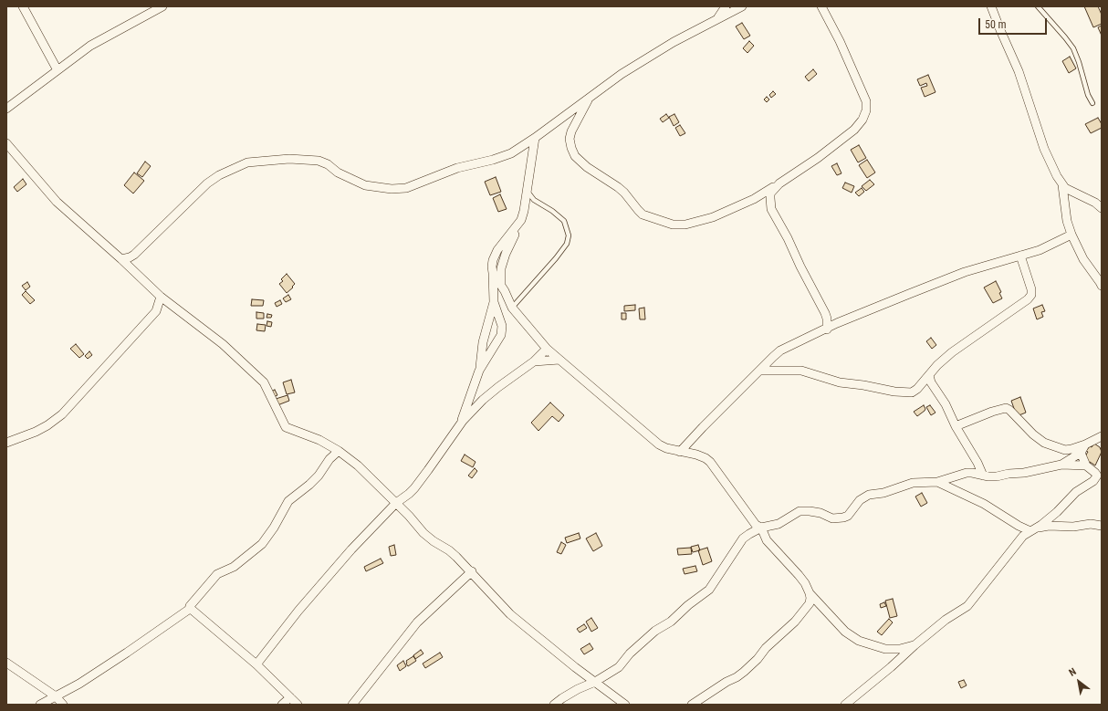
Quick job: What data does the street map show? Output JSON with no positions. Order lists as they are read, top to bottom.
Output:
{
  "scale_bar": "50 m",
  "north": "top left"
}
